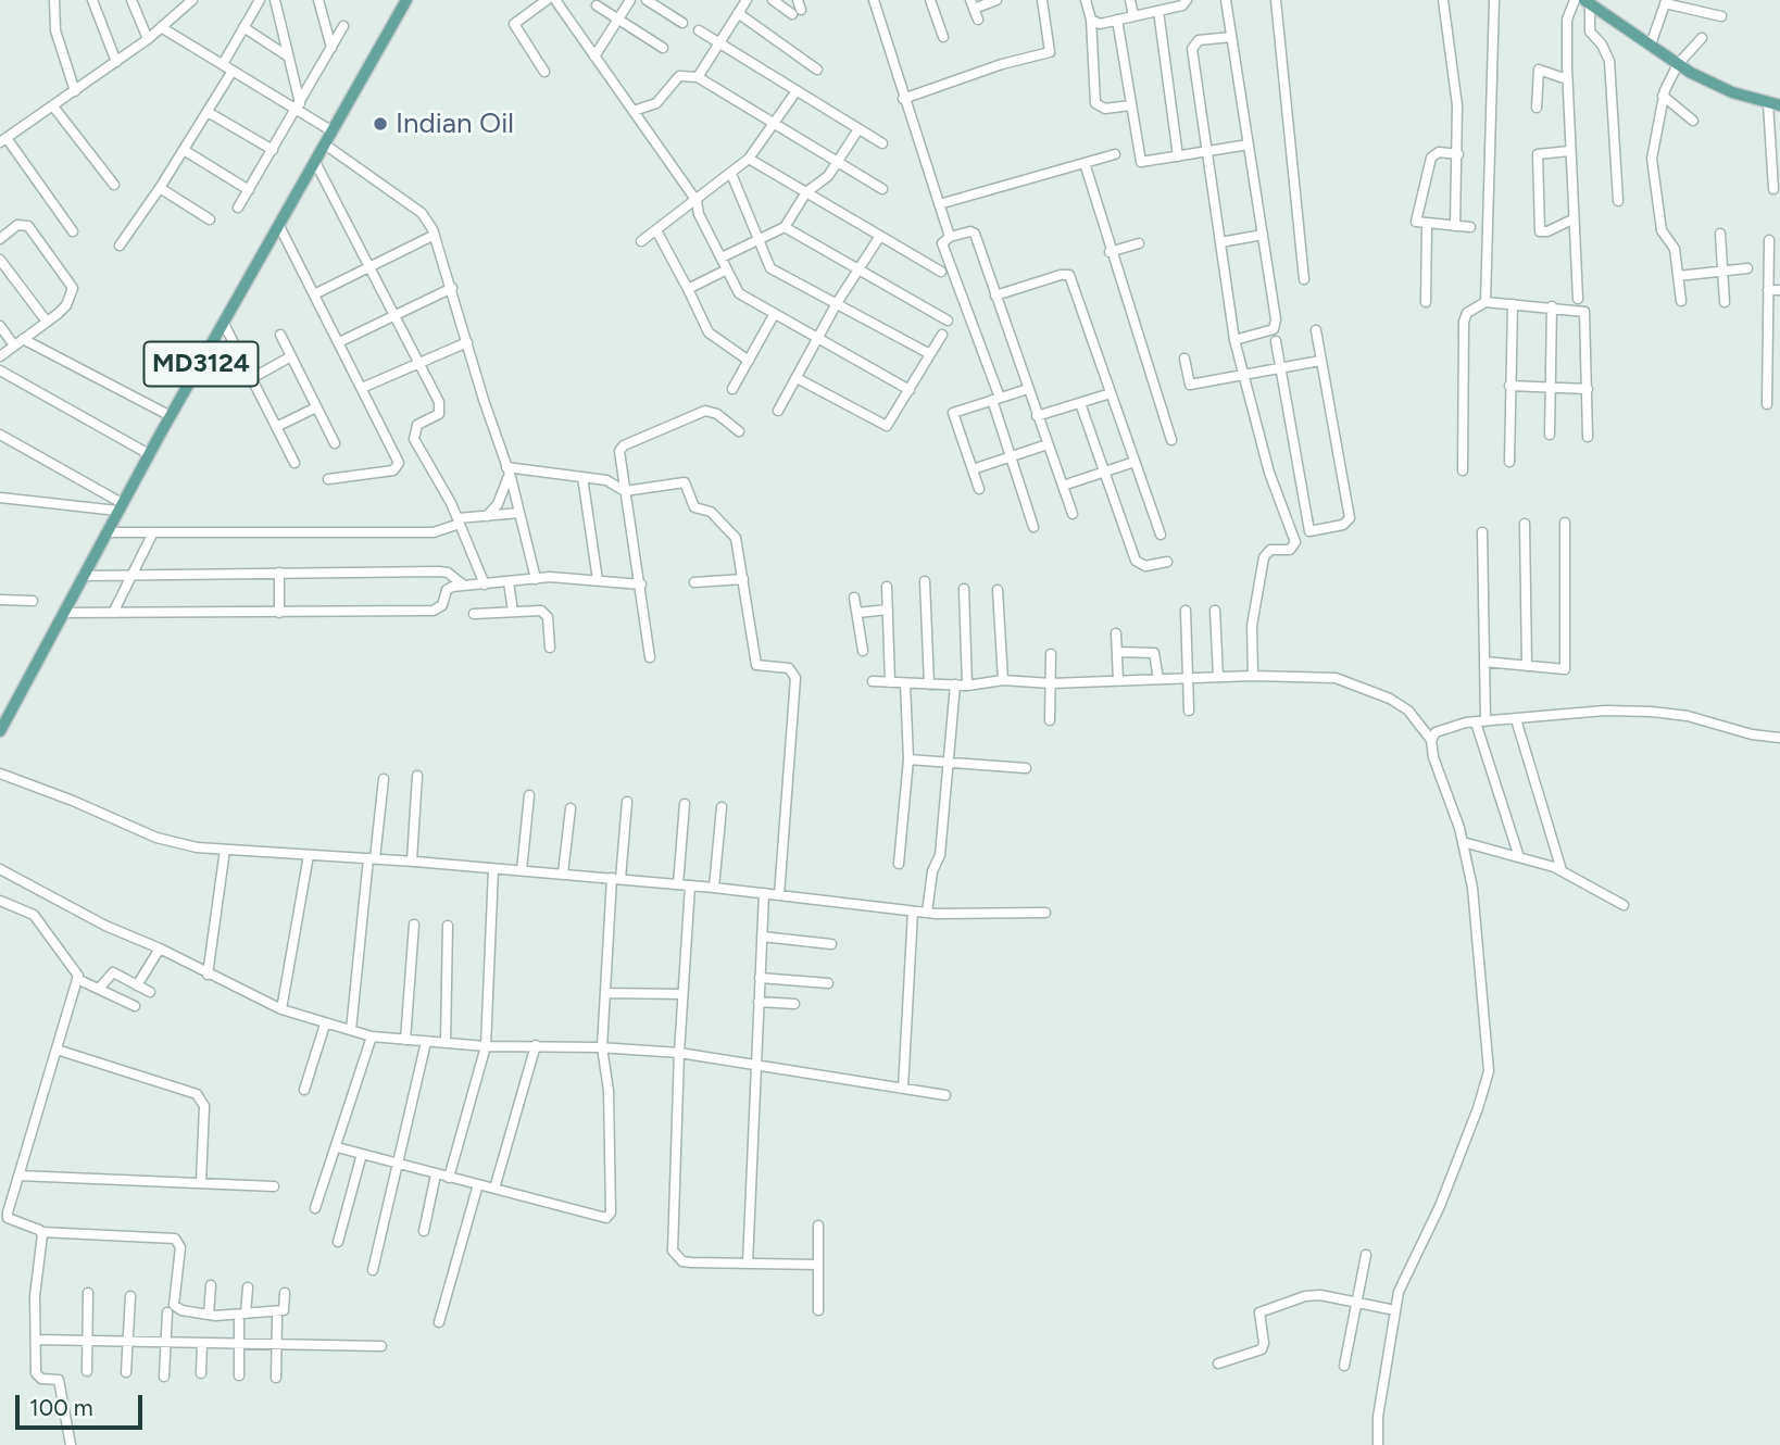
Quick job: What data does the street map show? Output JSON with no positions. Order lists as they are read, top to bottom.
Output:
{
  "streets": {
    "main road": ["MD3124"]
  },
  "places": ["Indian Oil"],
  "scale_bar": "100 m"
}
